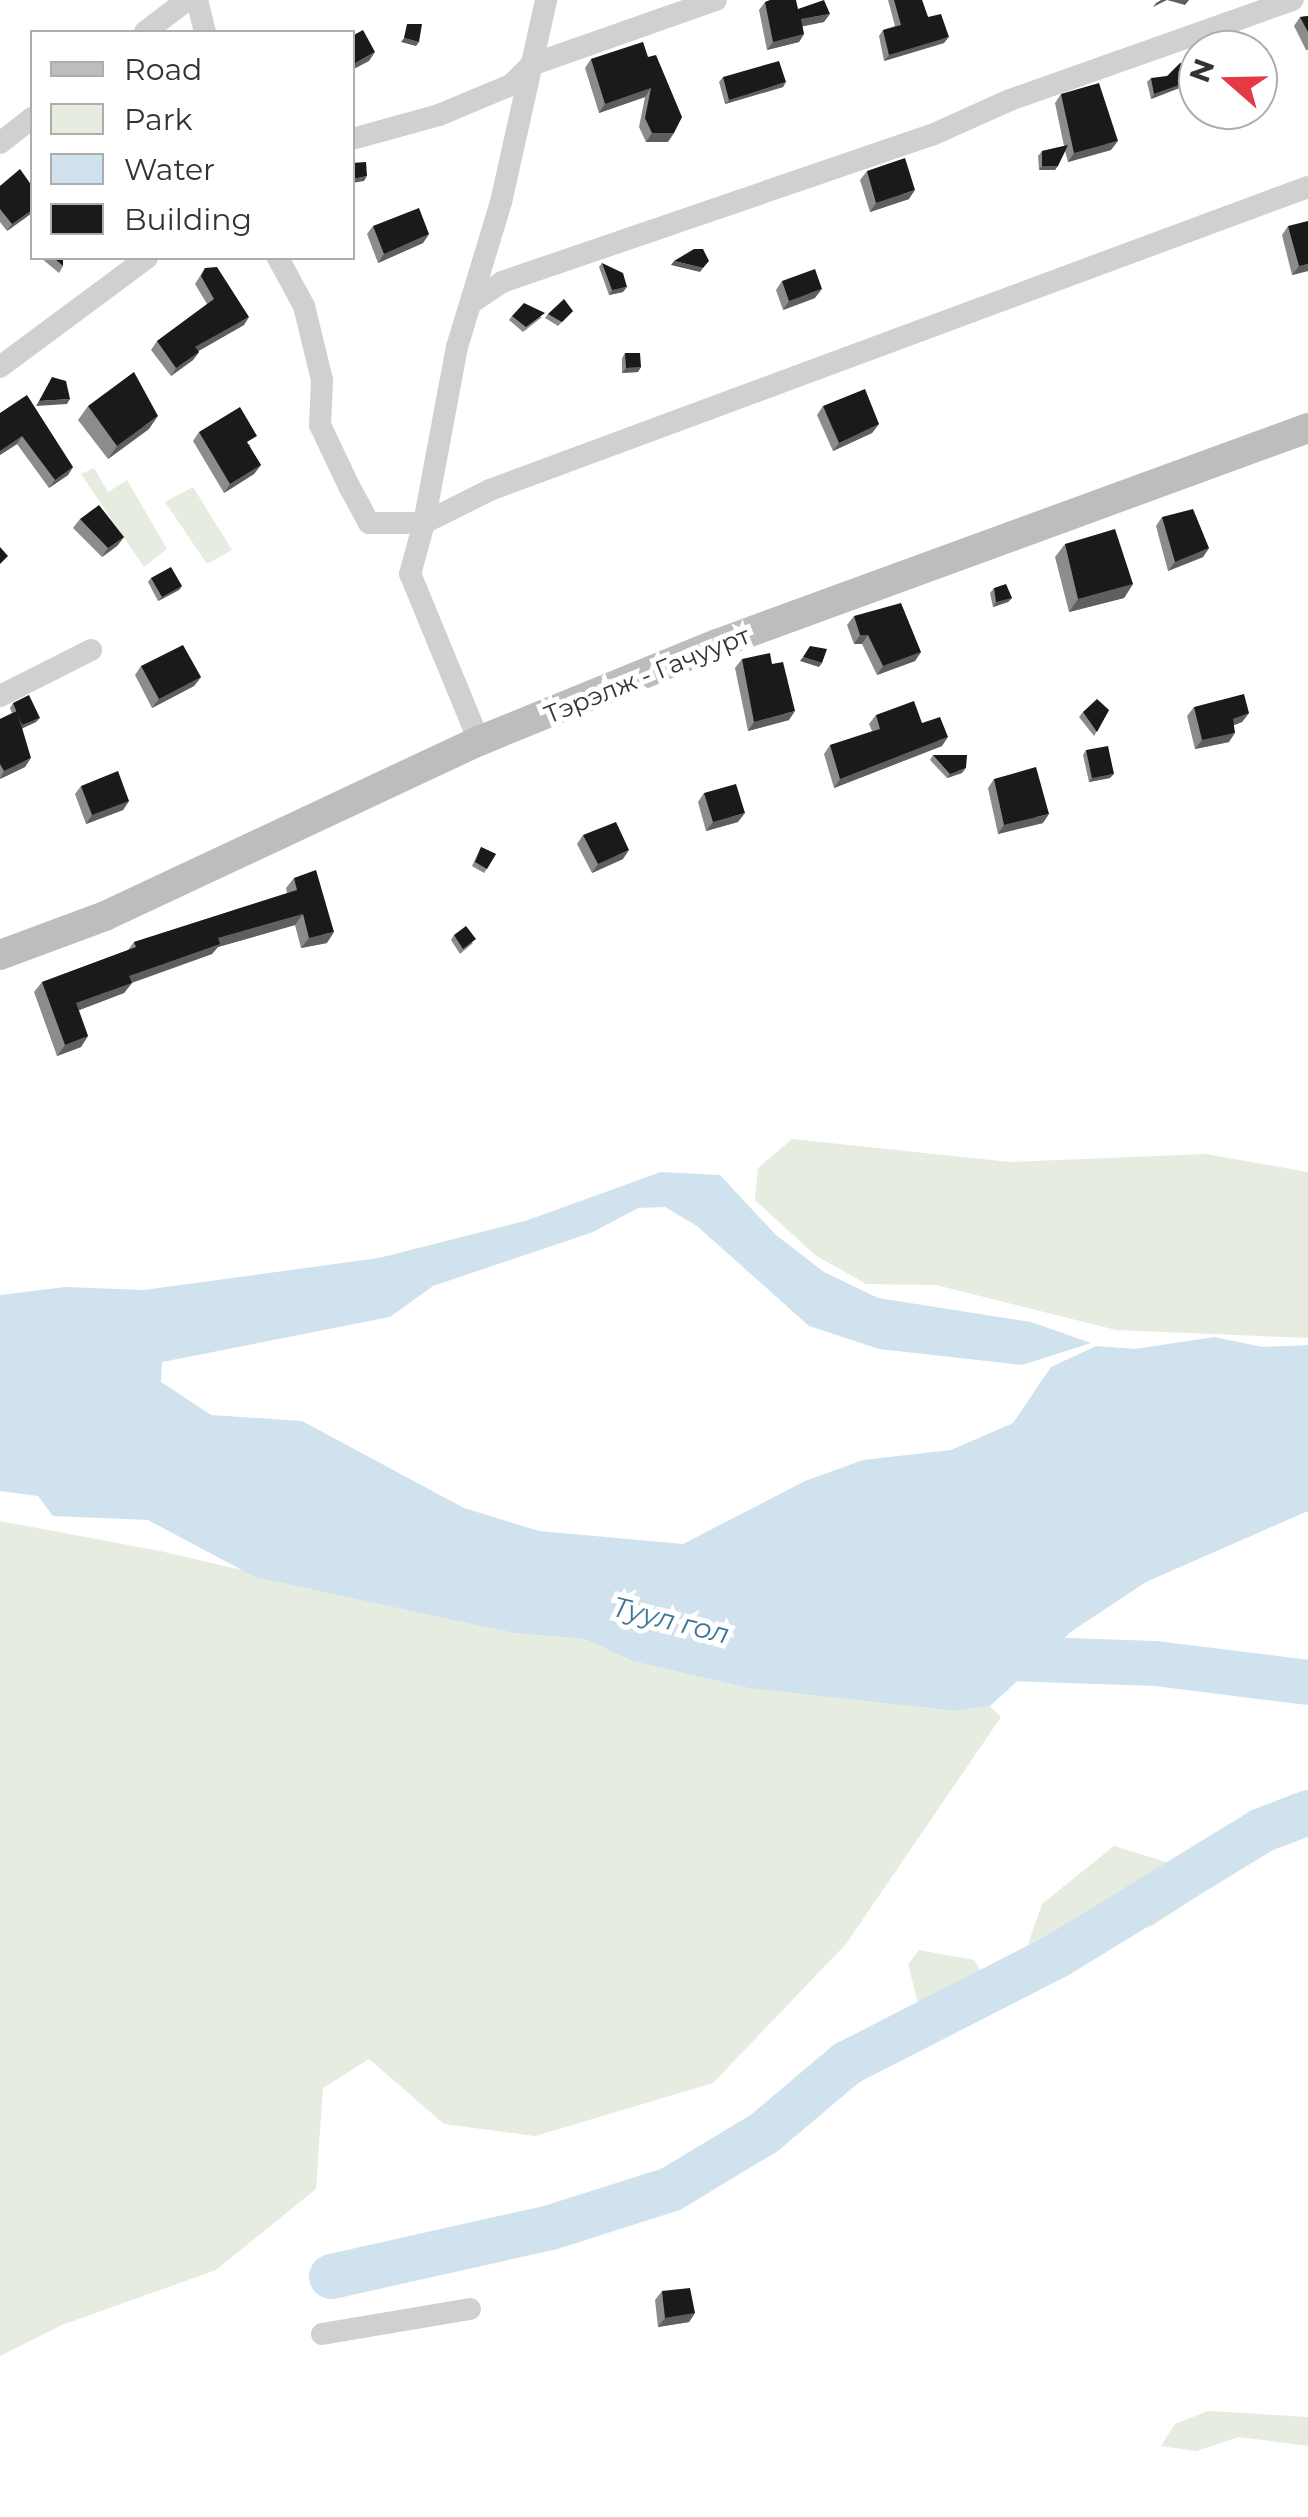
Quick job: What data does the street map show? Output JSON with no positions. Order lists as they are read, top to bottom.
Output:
{
  "streets": {
    "main road": ["Тэрэлж - Гачуурт"]
  },
  "water": ["Туул гол"],
  "legend": [
    "Road",
    "Park",
    "Water",
    "Building"
  ],
  "north": "left"
}
